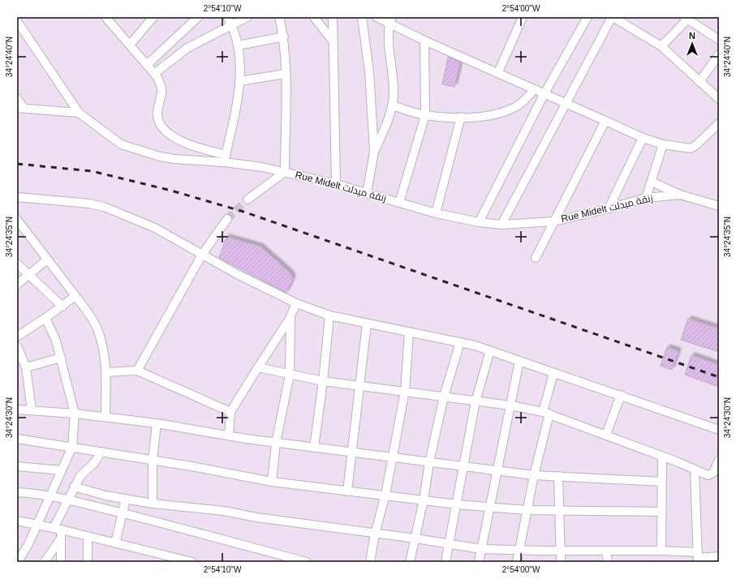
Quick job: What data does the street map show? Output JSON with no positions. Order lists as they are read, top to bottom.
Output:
{
  "streets": {
    "street": ["Rue Midelt زنقة ميدلت"]
  },
  "north": "top",
  "coordinates": [
    "2°54'10\"W",
    "2°54'00\"W",
    "34°24'40\"N",
    "34°24'35\"N",
    "34°24'30\"N"
  ]
}
